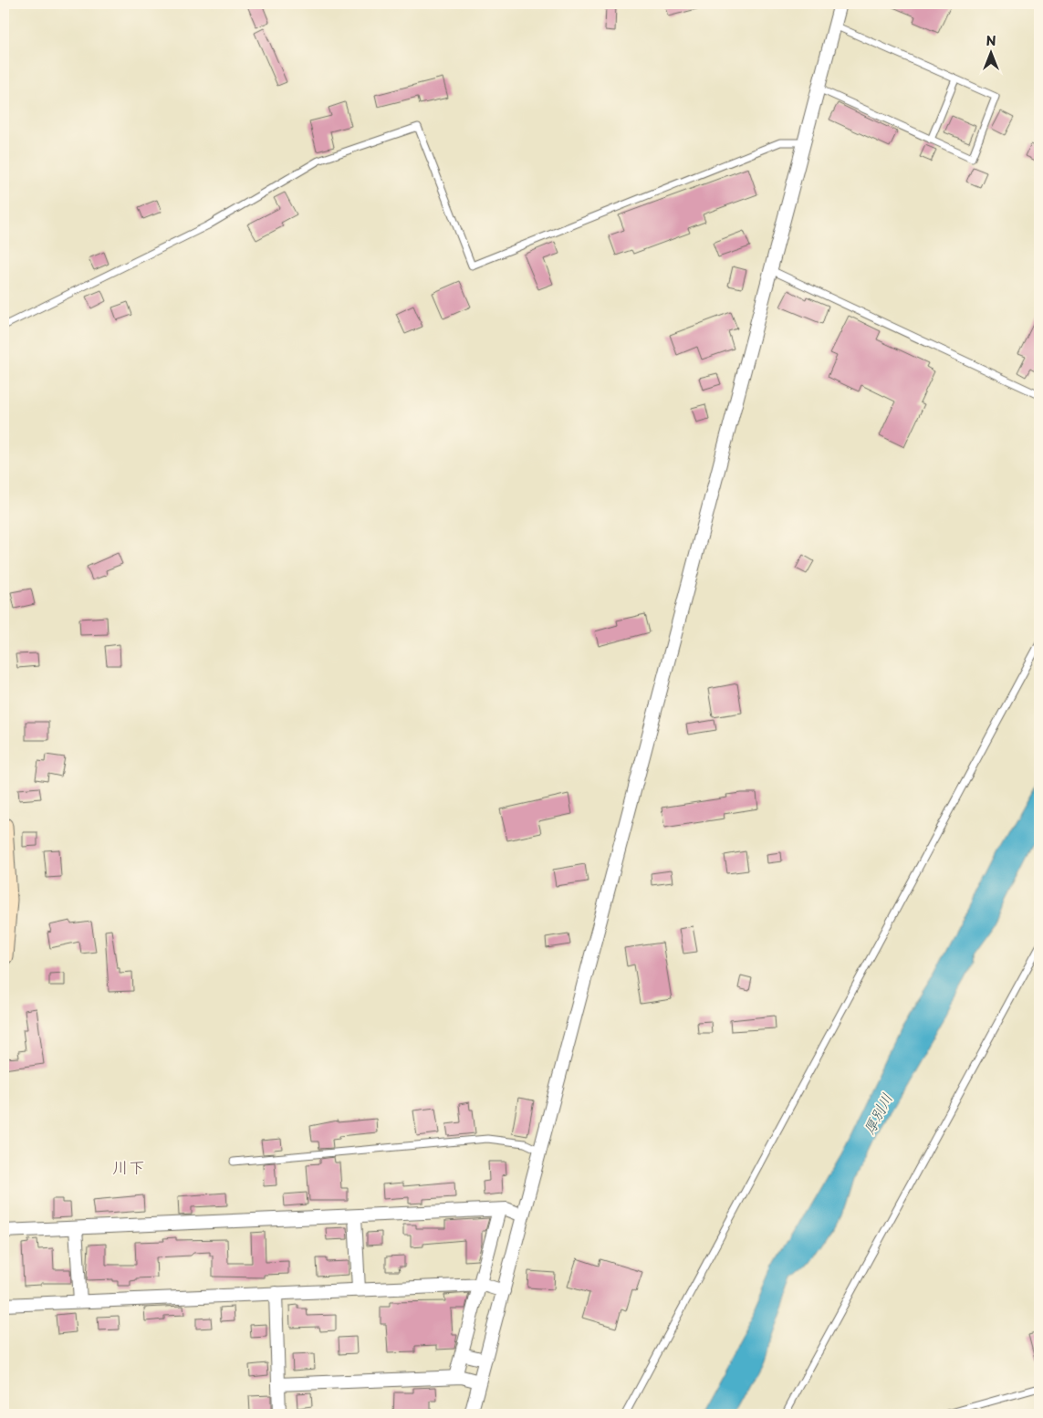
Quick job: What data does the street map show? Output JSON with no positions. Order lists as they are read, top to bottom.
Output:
{
  "districts": ["川下"],
  "water": ["厚別川"],
  "north": "top"
}
